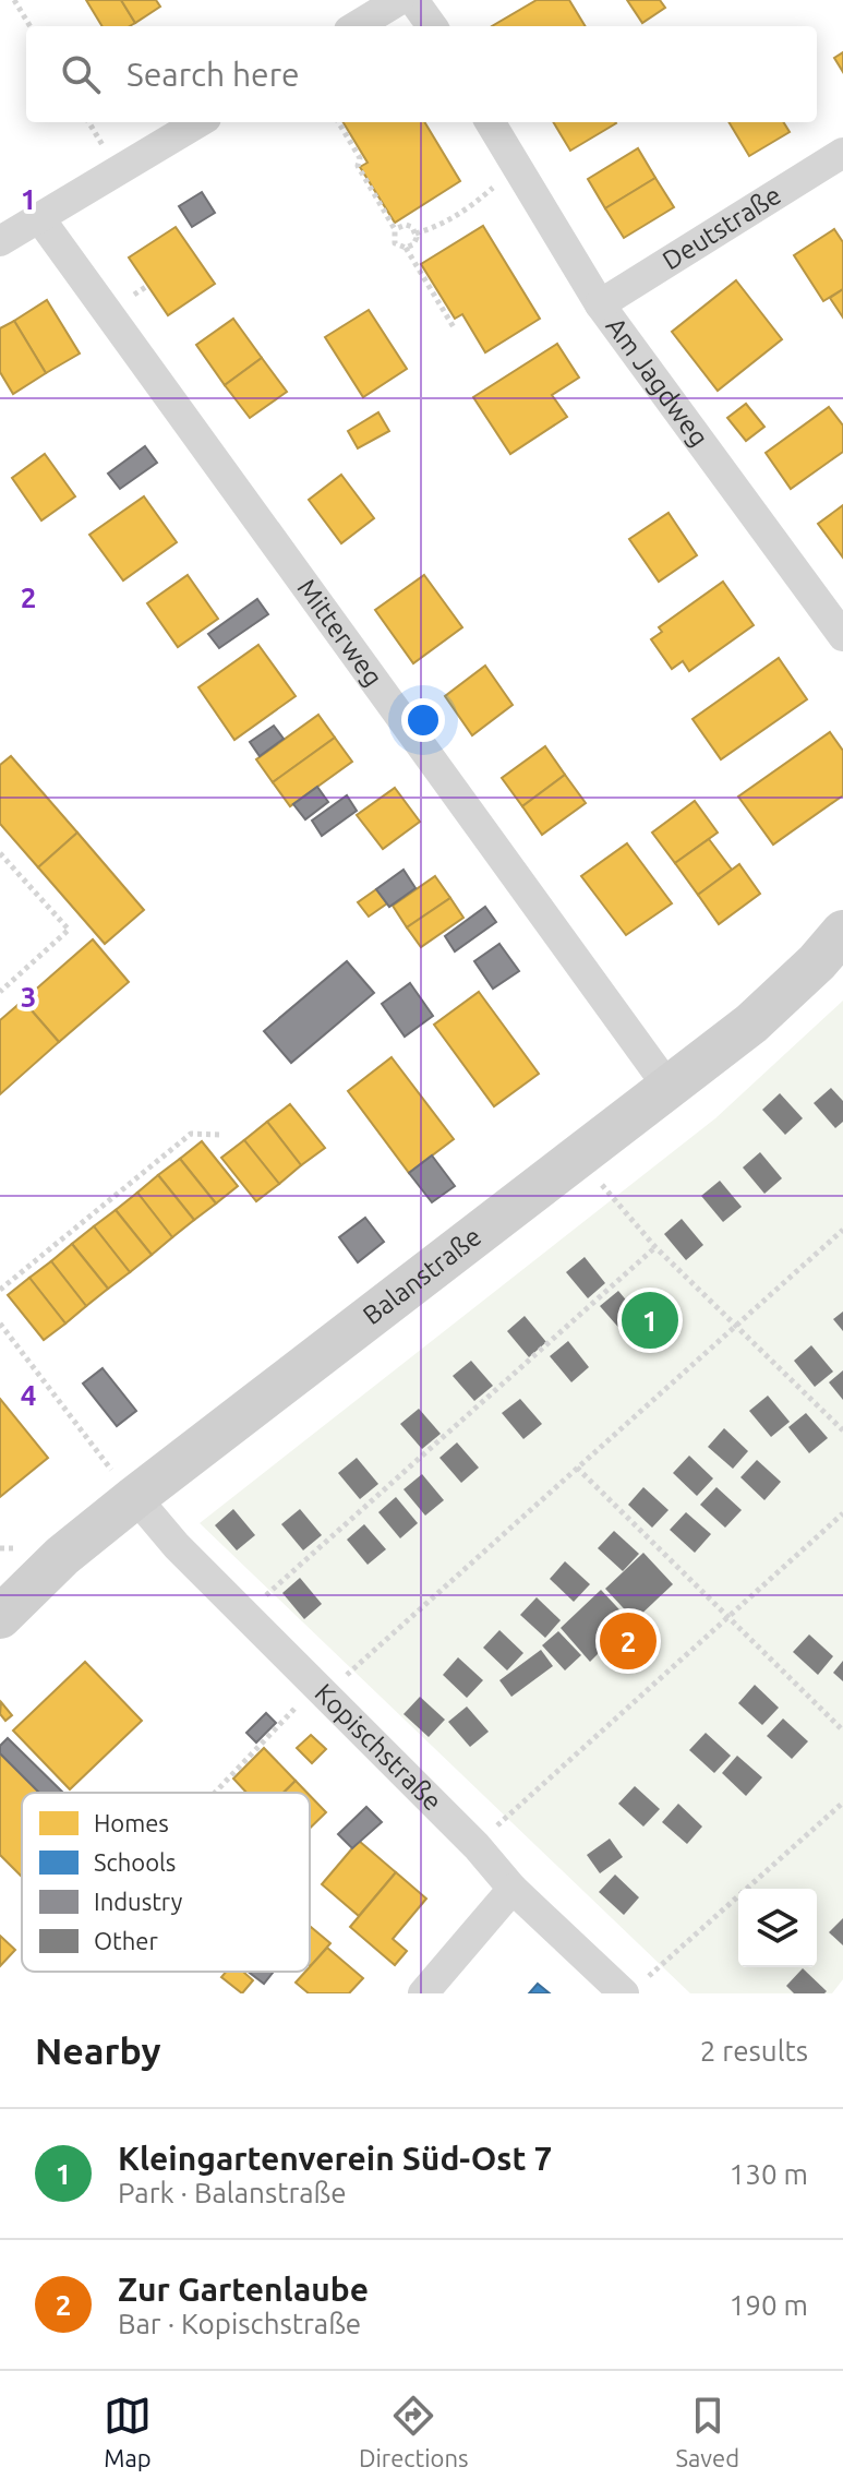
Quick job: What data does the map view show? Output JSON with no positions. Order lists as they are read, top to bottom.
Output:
{
  "streets": {
    "street": [
      "Deutstraße",
      "Am Jagdweg",
      "Mitterweg",
      "Balanstraße",
      "Kopischstraße"
    ]
  },
  "crossings": [
    ["Deutstraße", "Am Jagdweg"],
    ["Mitterweg", "Balanstraße"],
    ["Balanstraße", "Kopischstraße"]
  ],
  "legend": [
    "Homes",
    "Schools",
    "Industry",
    "Other"
  ],
  "page": {
    "search": "Search here",
    "pins": ["1", "2"],
    "heading": ["Nearby", "2 results"],
    "list": [
      {
        "mark": "1",
        "name": "Kleingartenverein Süd-Ost 7",
        "note": "Park · Balanstraße",
        "value": "130 m"
      },
      {
        "mark": "2",
        "name": "Zur Gartenlaube",
        "note": "Bar · Kopischstraße",
        "value": "190 m"
      }
    ],
    "nav": ["Map", "Directions", "Saved"]
  },
  "grid": {
    "rows": [
      "1",
      "2",
      "3",
      "4"
    ]
  }
}
